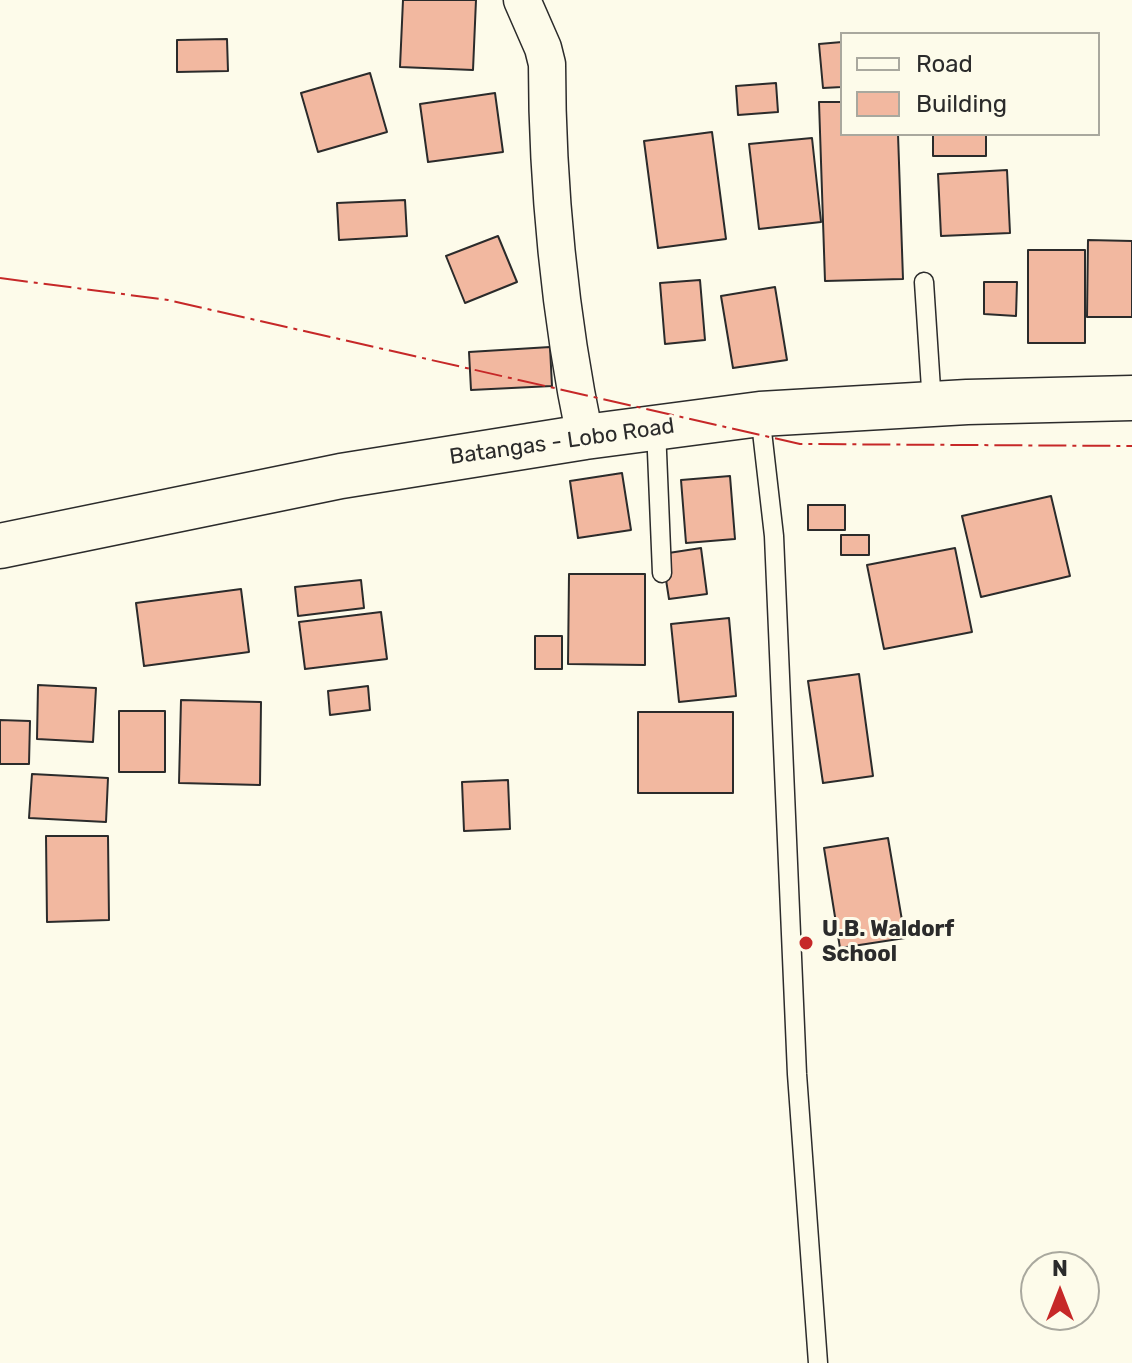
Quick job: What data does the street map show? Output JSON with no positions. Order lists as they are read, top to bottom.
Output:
{
  "streets": {
    "main road": ["Batangas - Lobo Road"]
  },
  "places": ["U.B. Waldorf School"],
  "legend": ["Road", "Building"],
  "north": "top"
}
